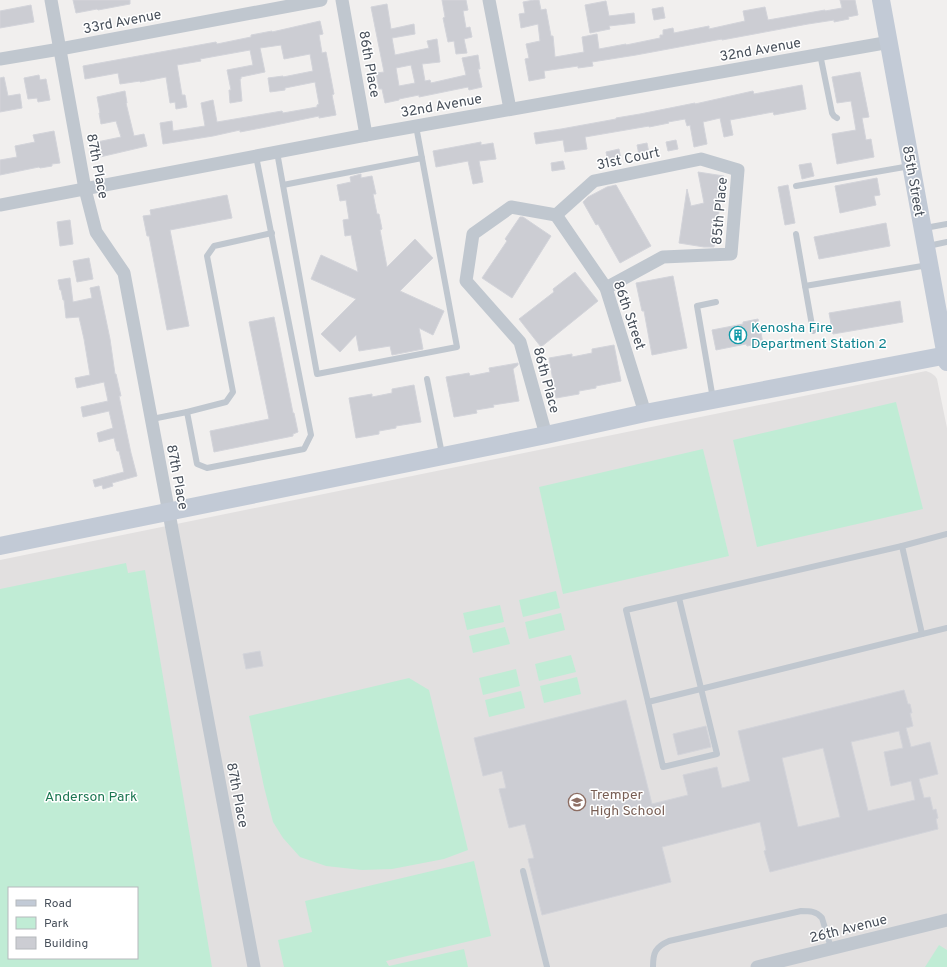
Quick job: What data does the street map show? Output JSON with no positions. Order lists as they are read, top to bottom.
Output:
{
  "streets": {
    "street": [
      "33rd Avenue",
      "32nd Avenue",
      "86th Place",
      "31st Court",
      "87th Place",
      "85th Street",
      "85th Place",
      "86th Street",
      "26th Avenue"
    ]
  },
  "crossings": [
    ["33rd Avenue", "87th Place"],
    ["32nd Avenue", "86th Place"],
    ["32nd Avenue", "87th Place"],
    ["32nd Avenue", "85th Street"],
    ["86th Place", "31st Court"],
    ["86th Place", "86th Street"],
    ["31st Court", "85th Place"],
    ["31st Court", "86th Street"],
    ["85th Place", "86th Street"]
  ],
  "parks": ["Anderson Park"],
  "places": {
    "building": ["Kenosha Fire Department Station 2"],
    "school or university": ["Tremper High School"]
  },
  "legend": ["Road", "Park", "Building"]
}
